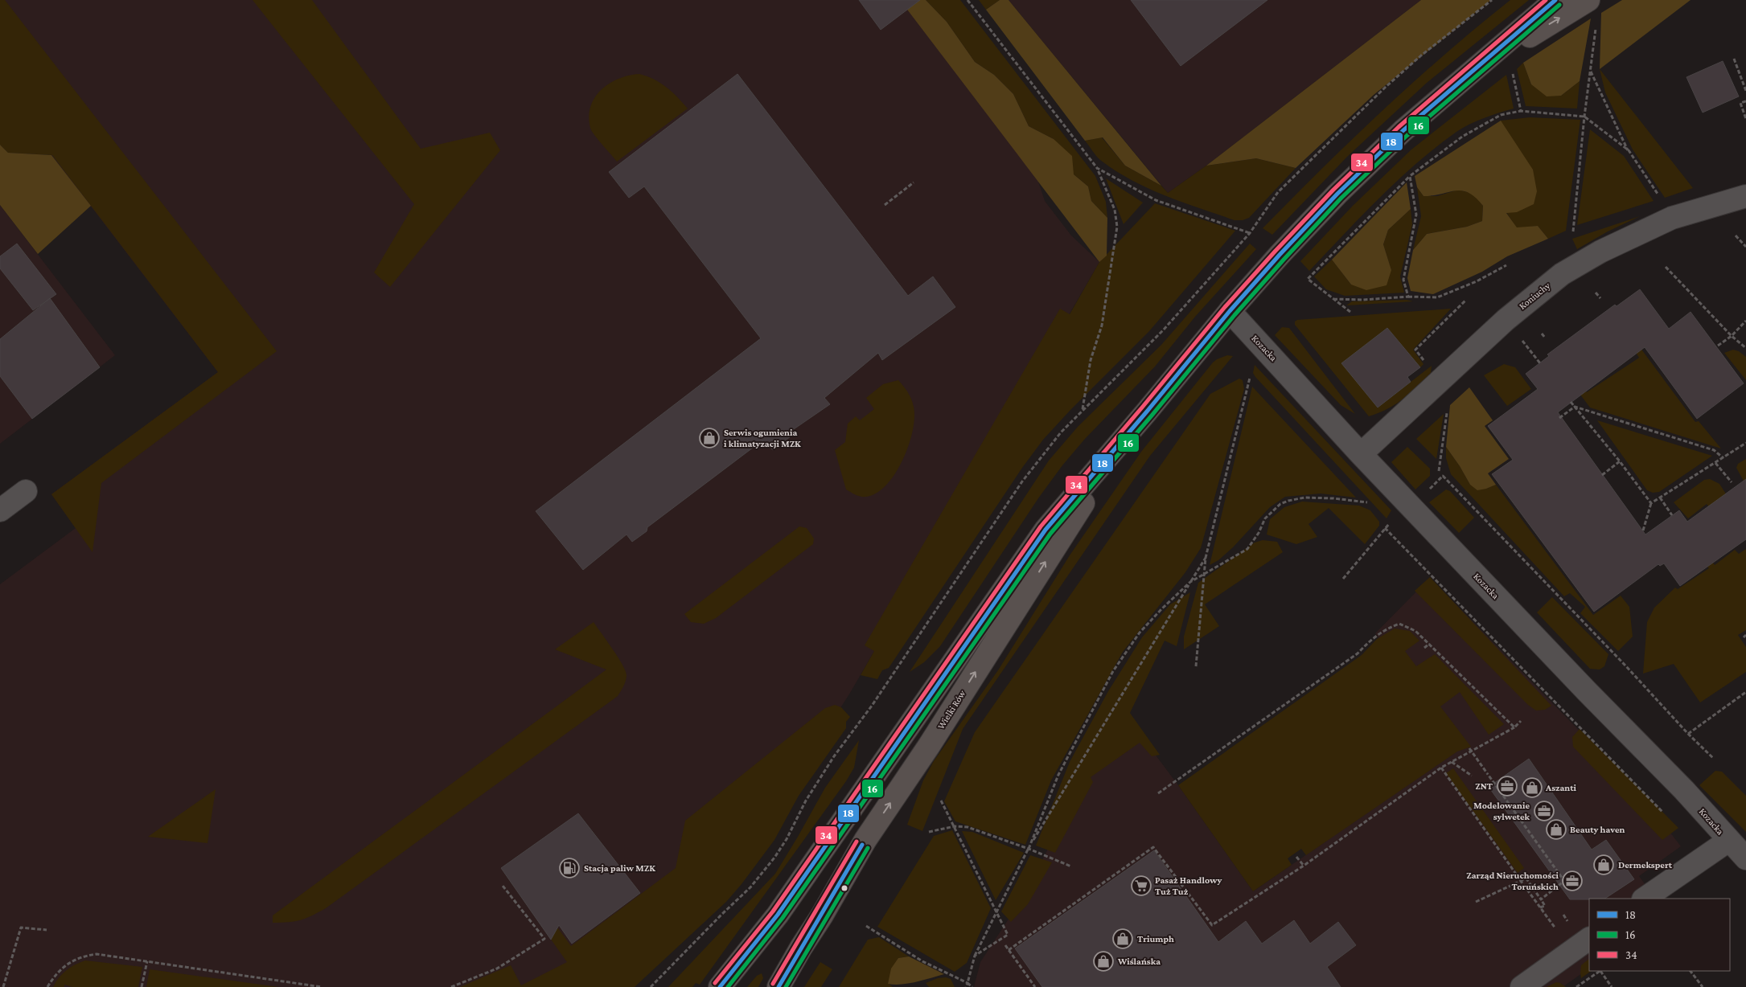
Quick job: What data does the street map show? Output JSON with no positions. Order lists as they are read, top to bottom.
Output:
{
  "streets": {
    "street": ["Koniuchy", "Kozacka", "Wielki Rów"]
  },
  "crossings": [
    ["Koniuchy", "Kozacka"],
    ["Kozacka", "Wielki Rów"]
  ],
  "places": {
    "shop": [
      "Serwis ogumienia i klimatyzacji MZK",
      "Aszanti",
      "Beauty haven",
      "Dermekspert",
      "Triumph",
      "Wiślańska"
    ],
    "office": ["ZNT", "Modelowanie sylwetek", "Zarząd Nieruchomości Toruńskich"],
    "fuel station": ["Stacja paliw MZK"],
    "supermarket": ["Pasaż Handlowy Tuż Tuż"]
  },
  "lines": ["transit line 18", "transit line 34", "transit line 16"],
  "legend": ["18", "16", "34"]
}
